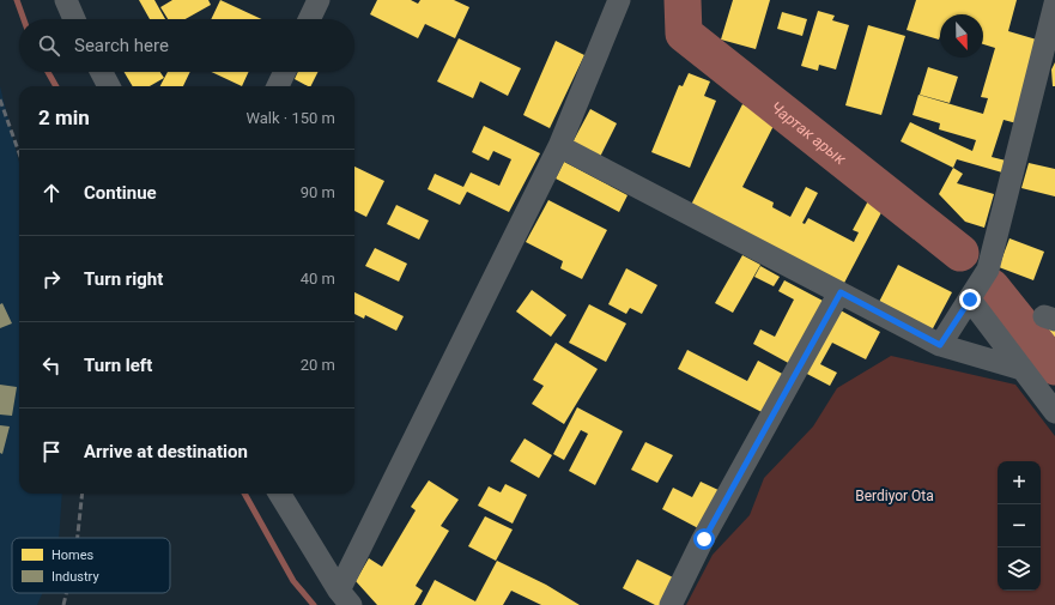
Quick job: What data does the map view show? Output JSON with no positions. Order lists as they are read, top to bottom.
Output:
{
  "water": ["Чартак арык"],
  "parks": ["Berdiyor Ota"],
  "legend": ["Homes", "Industry"],
  "north": "bottom",
  "page": {
    "search": "Search here",
    "heading": ["2 min", "Walk · 150 m"],
    "list": [
      ["Continue", "90 m"],
      ["Turn right", "40 m"],
      ["Turn left", "20 m"],
      "Arrive at destination"
    ],
    "map_buttons": ["+", "−"]
  }
}
